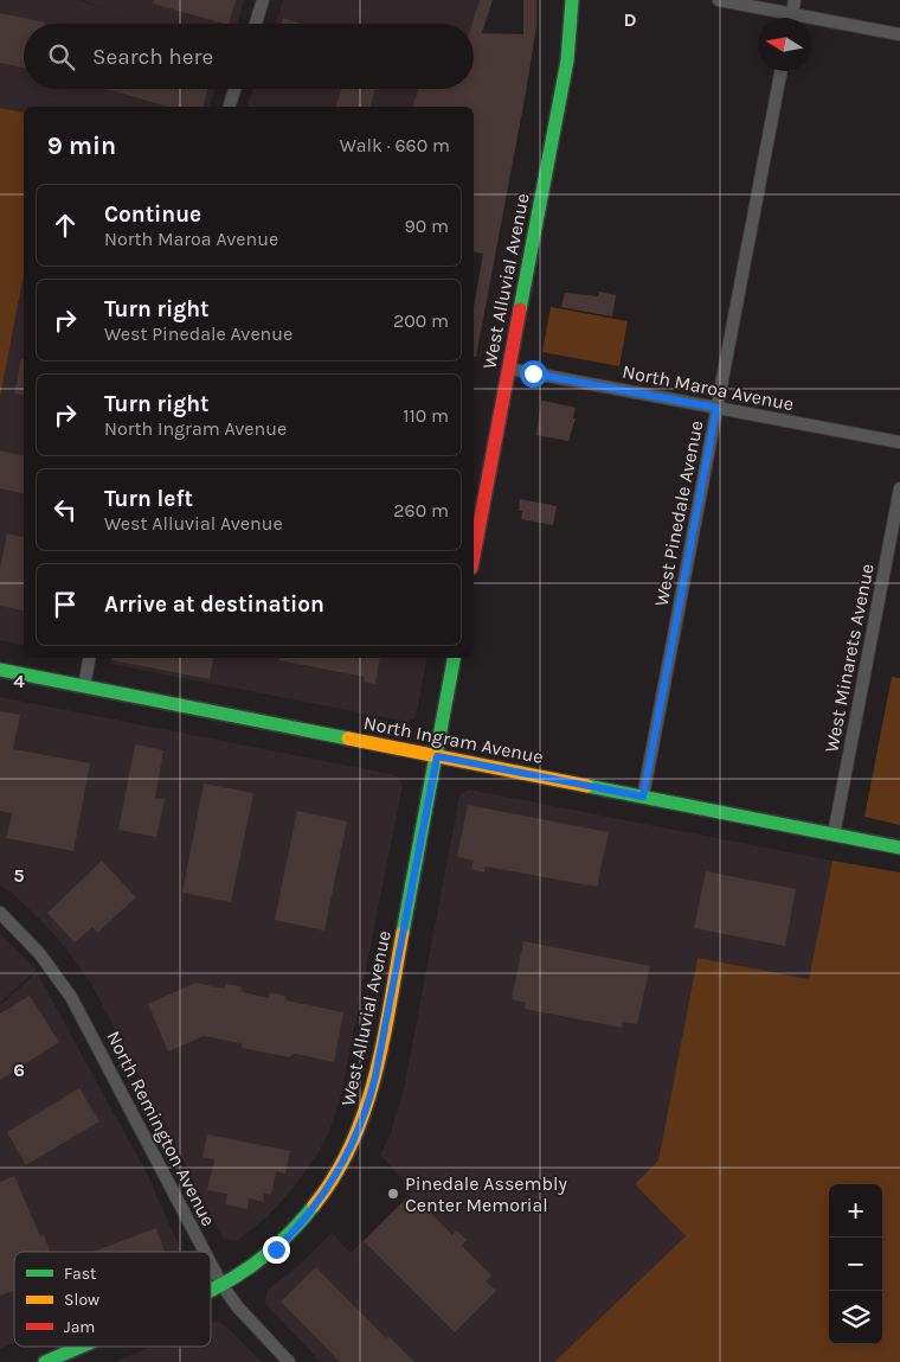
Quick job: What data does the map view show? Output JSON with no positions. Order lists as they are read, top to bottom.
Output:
{
  "streets": {
    "street": [
      "West Alluvial Avenue",
      "North Maroa Avenue",
      "West Pinedale Avenue",
      "West Minarets Avenue",
      "North Ingram Avenue",
      "North Remington Avenue"
    ]
  },
  "crossings": [
    ["West Alluvial Avenue", "North Maroa Avenue"],
    ["West Alluvial Avenue", "North Ingram Avenue"],
    ["West Alluvial Avenue", "North Remington Avenue"],
    ["North Maroa Avenue", "West Pinedale Avenue"],
    ["West Pinedale Avenue", "North Ingram Avenue"],
    ["West Minarets Avenue", "North Ingram Avenue"]
  ],
  "places": ["Pinedale Assembly Center Memorial"],
  "legend": ["Fast", "Slow", "Jam"],
  "north": "left",
  "page": {
    "search": "Search here",
    "heading": ["9 min", "Walk · 660 m"],
    "list": [
      ["Continue", "North Maroa Avenue", "90 m"],
      ["Turn right", "West Pinedale Avenue", "200 m"],
      ["Turn right", "North Ingram Avenue", "110 m"],
      ["Turn left", "West Alluvial Avenue", "260 m"],
      "Arrive at destination"
    ],
    "map_buttons": ["+", "−"]
  },
  "grid": {
    "columns": ["D"],
    "rows": ["4", "5", "6"]
  }
}
